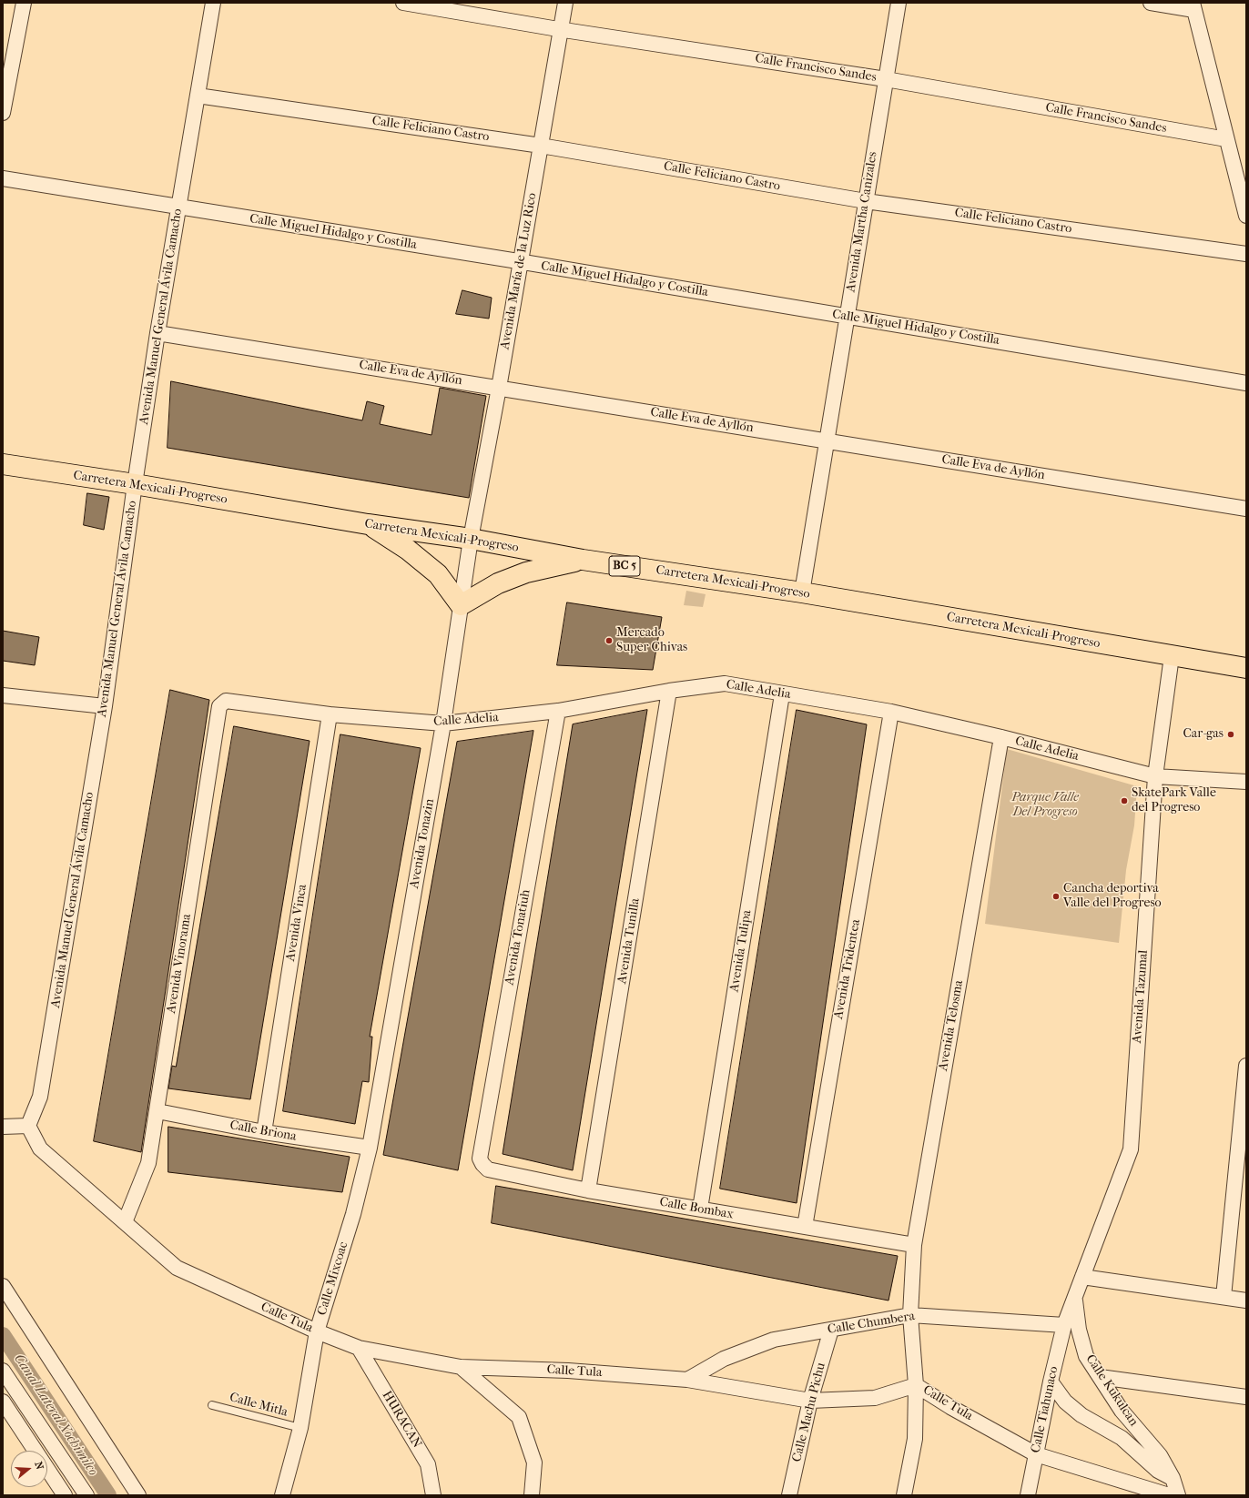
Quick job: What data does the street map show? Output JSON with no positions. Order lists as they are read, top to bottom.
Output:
{
  "streets": {
    "main road": ["Carretera Mexicali-Progreso", "BC 5"],
    "street": [
      "Calle Francisco Sandes",
      "Calle Feliciano Castro",
      "Avenida Martha Canizales",
      "Calle Miguel Hidalgo y Costilla",
      "Avenida María de la Luz Rico",
      "Avenida Manuel General Ávila Camacho",
      "Calle Eva de Ayllón",
      "Calle Adelia",
      "Avenida Tonazin",
      "Avenida Vinca",
      "Avenida Tonatiuh",
      "Avenida Tunilla",
      "Avenida Tulipa",
      "Avenida Vinorama",
      "Avenida Tridentea",
      "Avenida Tazumal",
      "Avenida Telosma",
      "Calle Briona",
      "Calle Bombax",
      "Calle Mixcoac",
      "Calle Tula",
      "Calle Chumbera",
      "Calle Kukulcan",
      "Calle Tiahunaco",
      "Calle Machu Pichu",
      "HURACAN"
    ],
    "lane": ["Calle Mitla"]
  },
  "crossings": [
    ["Calle Francisco Sandes", "Avenida Martha Canizales"],
    ["Calle Francisco Sandes", "Avenida María de la Luz Rico"],
    ["Calle Feliciano Castro", "Avenida Martha Canizales"],
    ["Calle Feliciano Castro", "Avenida María de la Luz Rico"],
    ["Calle Feliciano Castro", "Avenida Manuel General Ávila Camacho"],
    ["Avenida Martha Canizales", "Calle Miguel Hidalgo y Costilla"],
    ["Avenida Martha Canizales", "Calle Eva de Ayllón"],
    ["Avenida Martha Canizales", "Carretera Mexicali-Progreso"],
    ["Calle Miguel Hidalgo y Costilla", "Avenida María de la Luz Rico"],
    ["Calle Miguel Hidalgo y Costilla", "Avenida Manuel General Ávila Camacho"],
    ["Avenida María de la Luz Rico", "Calle Eva de Ayllón"],
    ["Avenida María de la Luz Rico", "Carretera Mexicali-Progreso"],
    ["Avenida María de la Luz Rico", "Avenida Tonazin"],
    ["Avenida Manuel General Ávila Camacho", "Calle Eva de Ayllón"],
    ["Avenida Manuel General Ávila Camacho", "Carretera Mexicali-Progreso"],
    ["Avenida Manuel General Ávila Camacho", "Calle Tula"],
    ["Carretera Mexicali-Progreso", "Avenida Tonazin"],
    ["Carretera Mexicali-Progreso", "Avenida Tazumal"],
    ["Calle Adelia", "Avenida Tonazin"],
    ["Calle Adelia", "Avenida Vinca"],
    ["Calle Adelia", "Avenida Tonatiuh"],
    ["Calle Adelia", "Avenida Tunilla"],
    ["Calle Adelia", "Avenida Tulipa"],
    ["Calle Adelia", "Avenida Vinorama"],
    ["Calle Adelia", "Avenida Tridentea"],
    ["Calle Adelia", "Avenida Tazumal"],
    ["Calle Adelia", "Avenida Telosma"],
    ["Avenida Tonazin", "Calle Briona"],
    ["Avenida Tonazin", "Calle Mixcoac"],
    ["Avenida Vinca", "Calle Briona"],
    ["Avenida Tonatiuh", "Calle Bombax"],
    ["Avenida Tunilla", "Calle Bombax"],
    ["Avenida Tulipa", "Calle Bombax"],
    ["Avenida Vinorama", "Calle Briona"],
    ["Avenida Vinorama", "Calle Tula"],
    ["Avenida Tridentea", "Calle Bombax"],
    ["Avenida Tazumal", "Calle Chumbera"],
    ["Avenida Tazumal", "Calle Kukulcan"],
    ["Avenida Tazumal", "Calle Tiahunaco"],
    ["Avenida Telosma", "Calle Bombax"],
    ["Avenida Telosma", "Calle Tula"],
    ["Avenida Telosma", "Calle Chumbera"],
    ["Calle Briona", "Calle Mixcoac"],
    ["Calle Mixcoac", "Calle Tula"],
    ["Calle Mixcoac", "Calle Mitla"],
    ["Calle Tula", "Calle Chumbera"],
    ["Calle Tula", "Calle Tiahunaco"],
    ["Calle Tula", "Calle Machu Pichu"],
    ["Calle Tula", "HURACAN"],
    ["Calle Chumbera", "Calle Tiahunaco"],
    ["Calle Chumbera", "Calle Machu Pichu"]
  ],
  "water": ["Canal Lateral Xochimilco"],
  "parks": ["Parque Valle Del Progreso"],
  "places": [
    "Mercado Super Chivas",
    "Car-gas",
    "SkatePark Valle del Progreso",
    "Cancha deportiva Valle del Progreso"
  ],
  "north": "right"
}
